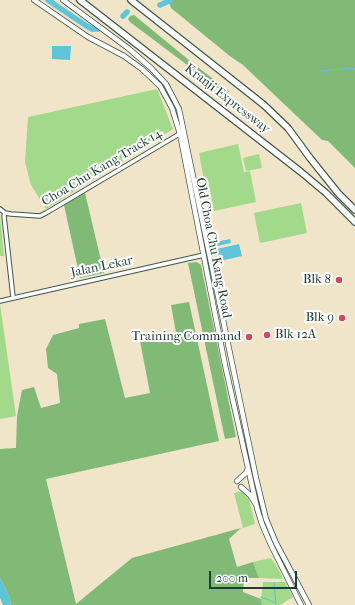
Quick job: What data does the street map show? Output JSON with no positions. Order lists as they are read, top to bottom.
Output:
{
  "streets": {
    "highway": ["Kranji Expressway"],
    "main road": ["Old Choa Chu Kang Road"],
    "street": ["Choa Chu Kang Track 14", "Jalan Lekar"]
  },
  "crossings": [
    ["Choa Chu Kang Track 14", "Old Choa Chu Kang Road"],
    ["Old Choa Chu Kang Road", "Jalan Lekar"]
  ],
  "places": [
    "Blk 8",
    "Blk 9",
    "Blk 12A",
    "Training Command"
  ],
  "scale_bar": "200 m"
}
